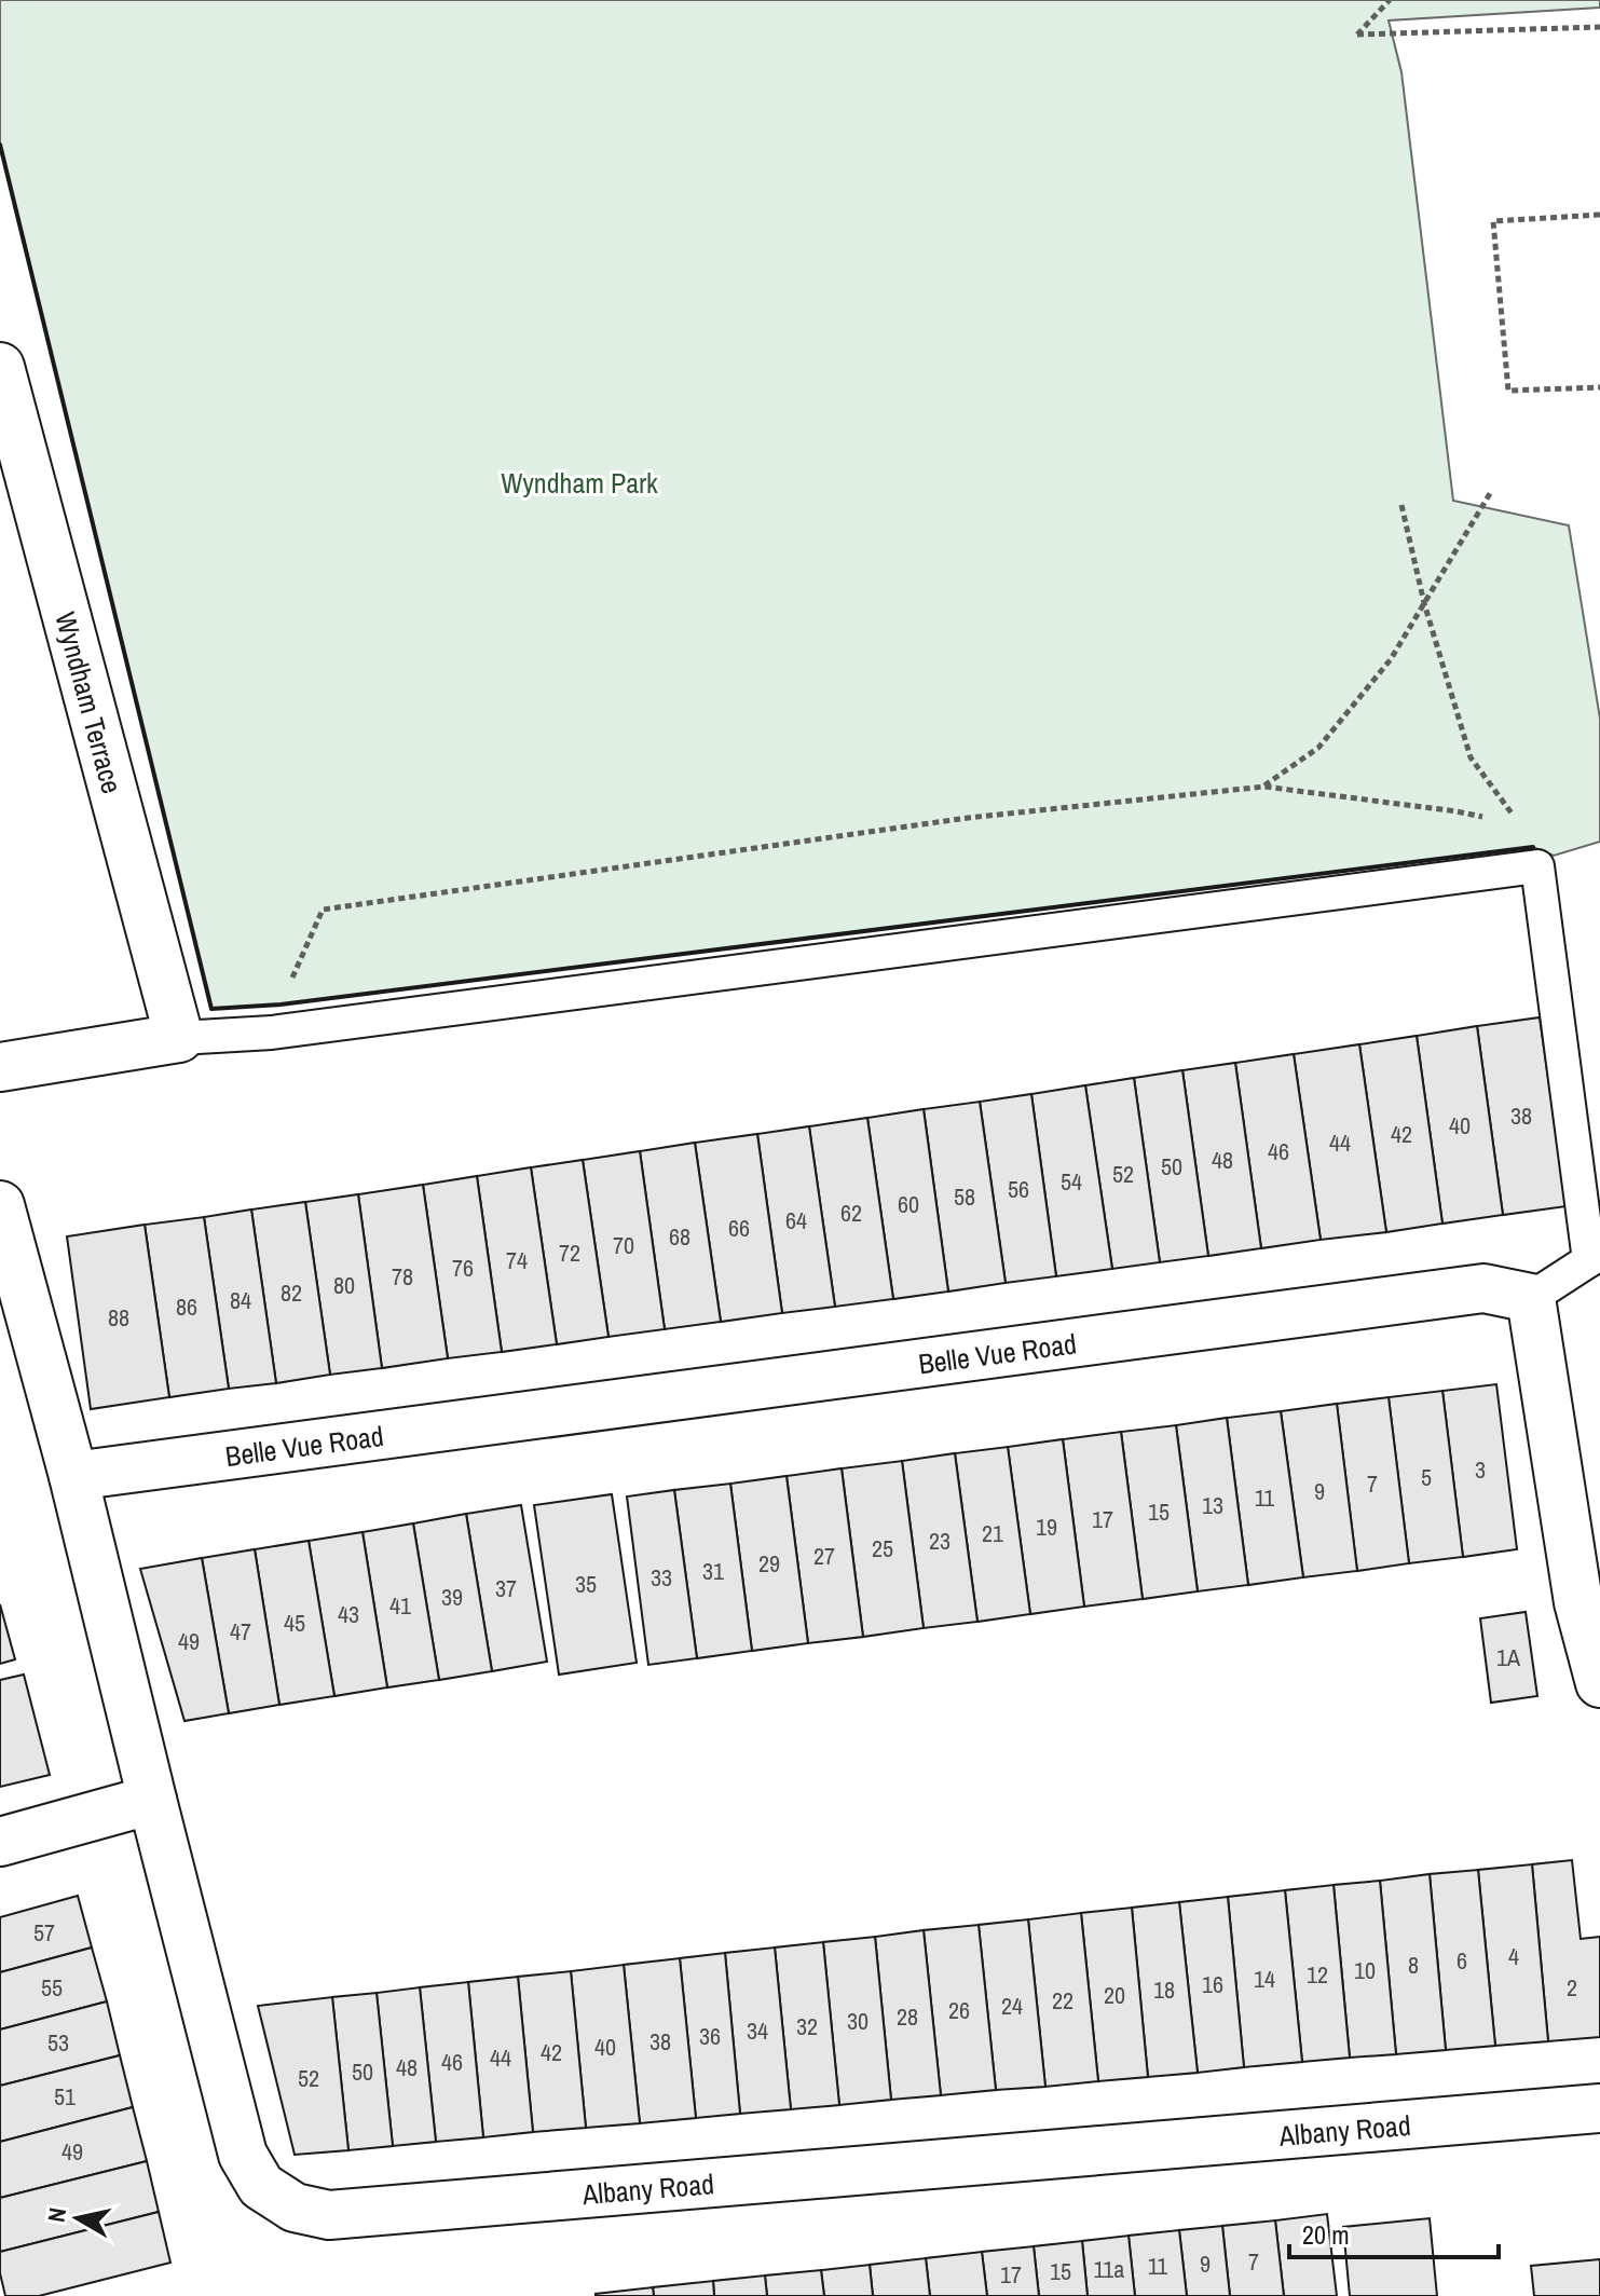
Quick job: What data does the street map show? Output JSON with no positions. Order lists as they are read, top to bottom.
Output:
{
  "streets": {
    "street": ["Wyndham Terrace", "Belle Vue Road", "Albany Road"]
  },
  "parks": ["Wyndham Park"],
  "house_numbers": [
    "38",
    "40",
    "42",
    "44",
    "46",
    "48",
    "50",
    "52",
    "54",
    "56",
    "58",
    "60",
    "62",
    "64",
    "66",
    "68",
    "70",
    "72",
    "74",
    "76",
    "78",
    "80",
    "82",
    "84",
    "86",
    "88",
    "3",
    "5",
    "7",
    "9",
    "11",
    "13",
    "15",
    "17",
    "19",
    "21",
    "23",
    "25",
    "27",
    "29",
    "31",
    "33",
    "35",
    "37",
    "39",
    "41",
    "43",
    "45",
    "47",
    "49",
    "1A",
    "57",
    "4",
    "6",
    "8",
    "10",
    "12",
    "14",
    "16",
    "55",
    "2",
    "18",
    "20",
    "22",
    "24",
    "26",
    "28",
    "30",
    "32",
    "34",
    "36",
    "38",
    "53",
    "40",
    "42",
    "44",
    "46",
    "48",
    "50",
    "52",
    "51",
    "49",
    "7",
    "9",
    "11",
    "11a",
    "15",
    "17"
  ],
  "scale_bar": "20 m",
  "north": "left"
}
